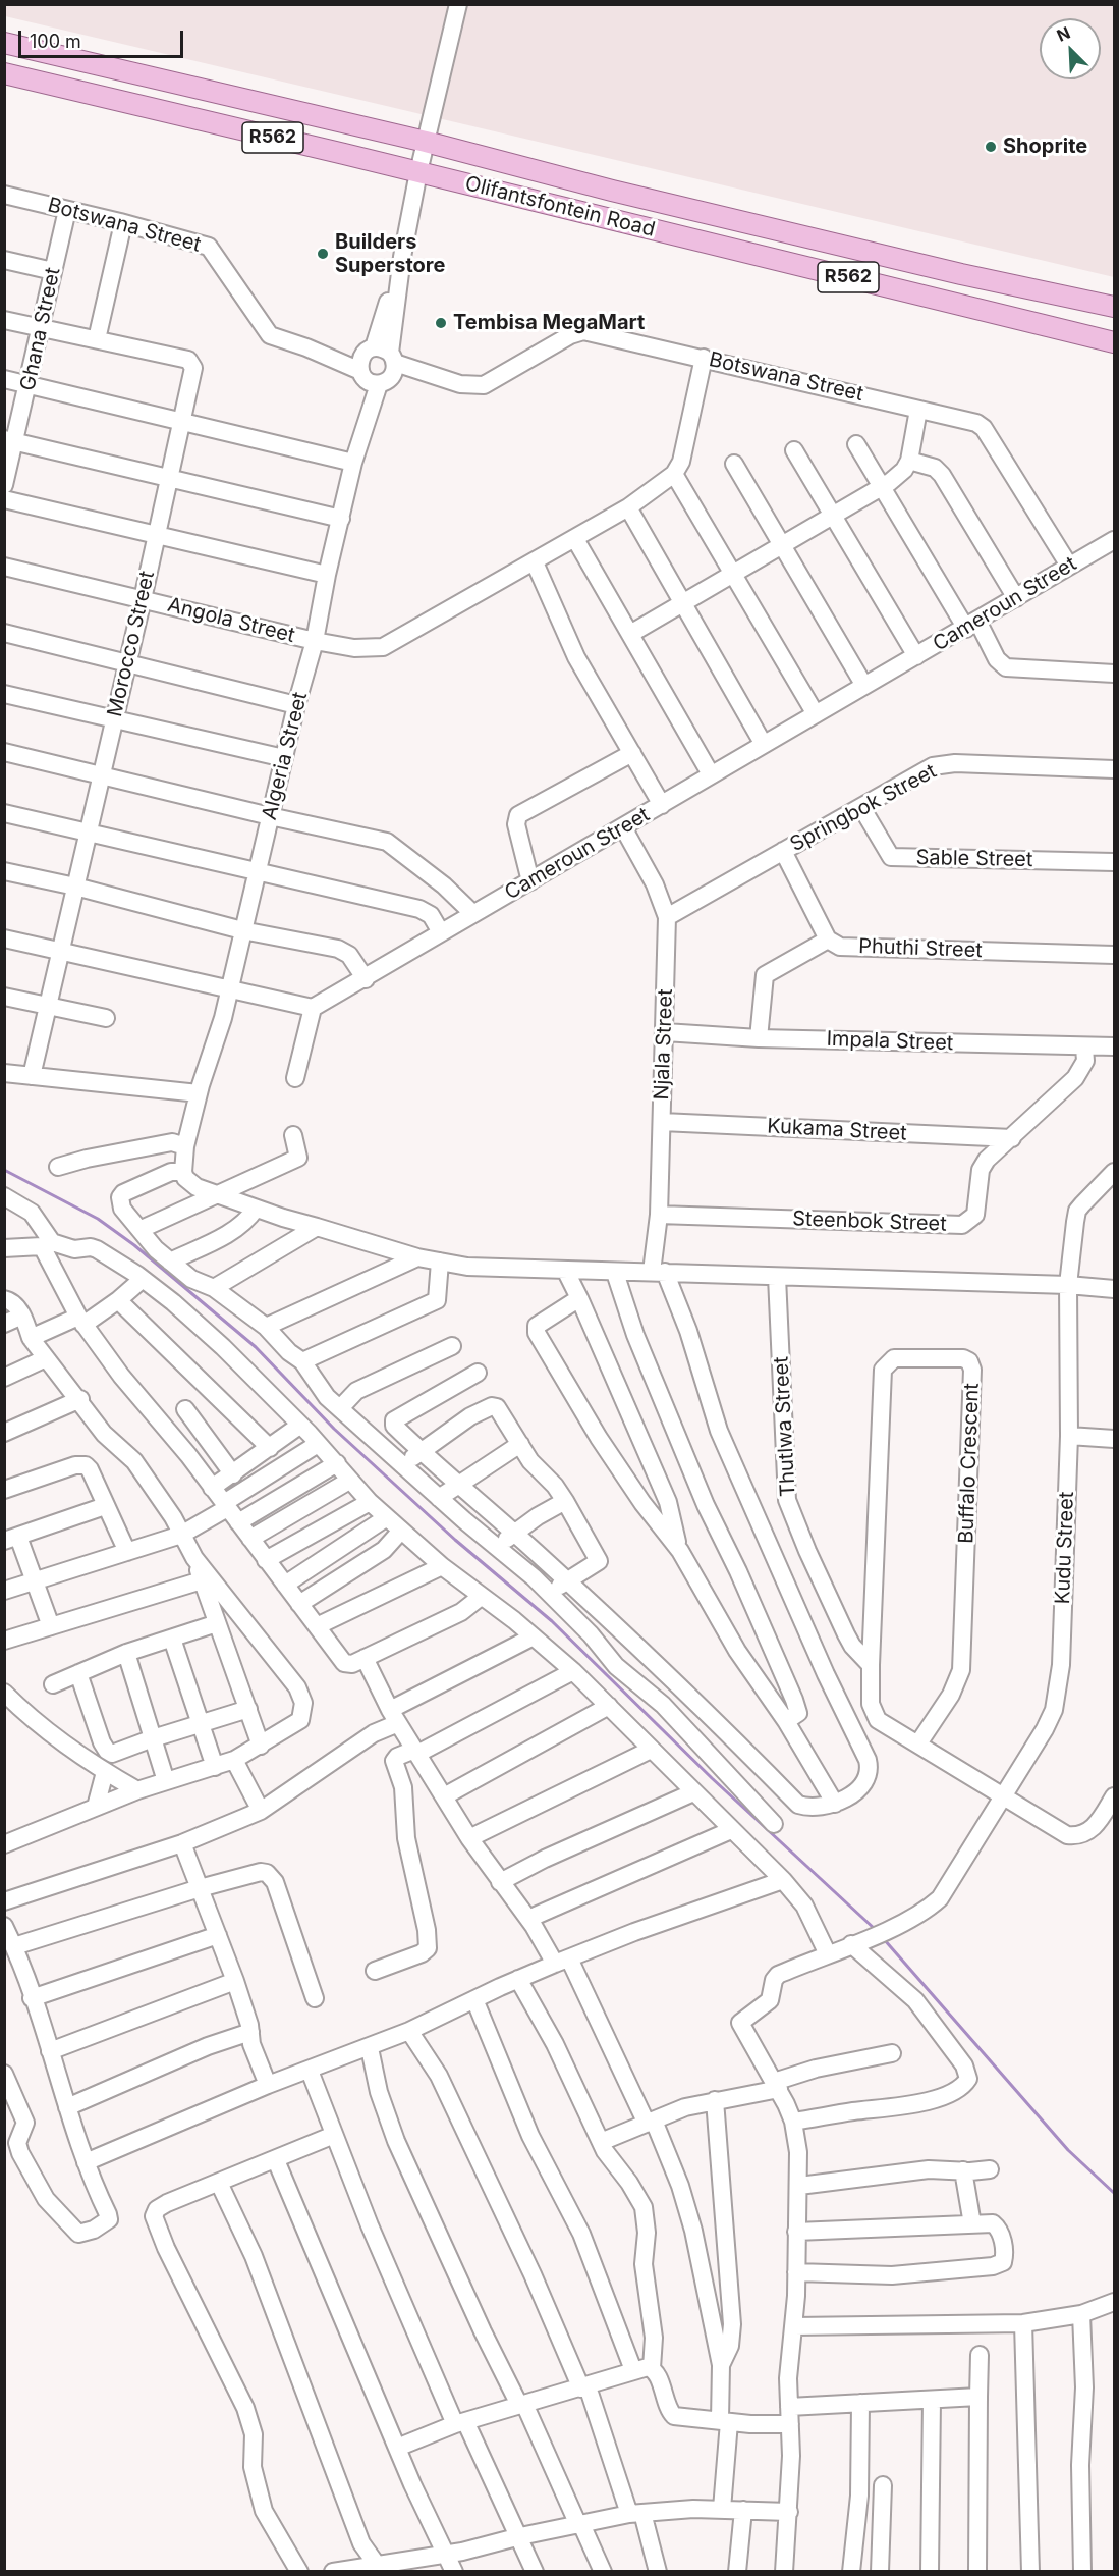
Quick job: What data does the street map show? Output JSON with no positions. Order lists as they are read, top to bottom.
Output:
{
  "streets": {
    "main road": ["R562", "Olifantsfontein Road"],
    "street": [
      "Botswana Street",
      "Ghana Street",
      "Cameroun Street",
      "Angola Street",
      "Morocco Street",
      "Algeria Street",
      "Springbok Street",
      "Sable Street",
      "Phuthi Street",
      "Impala Street",
      "Njala Street",
      "Kukama Street",
      "Steenbok Street",
      "Thutlwa Street",
      "Buffalo Crescent",
      "Kudu Street"
    ]
  },
  "crossings": [
    ["Olifantsfontein Road", "Algeria Street"],
    ["Botswana Street", "Ghana Street"],
    ["Botswana Street", "Cameroun Street"],
    ["Botswana Street", "Algeria Street"],
    ["Ghana Street", "Morocco Street"],
    ["Cameroun Street", "Njala Street"],
    ["Angola Street", "Morocco Street"],
    ["Angola Street", "Algeria Street"],
    ["Springbok Street", "Sable Street"],
    ["Springbok Street", "Njala Street"],
    ["Impala Street", "Njala Street"],
    ["Impala Street", "Steenbok Street"],
    ["Njala Street", "Kukama Street"],
    ["Njala Street", "Steenbok Street"],
    ["Kukama Street", "Steenbok Street"],
    ["Thutlwa Street", "Buffalo Crescent"]
  ],
  "places": ["Shoprite", "Builders Superstore", "Tembisa MegaMart"],
  "scale_bar": "100 m",
  "north": "top left"
}
